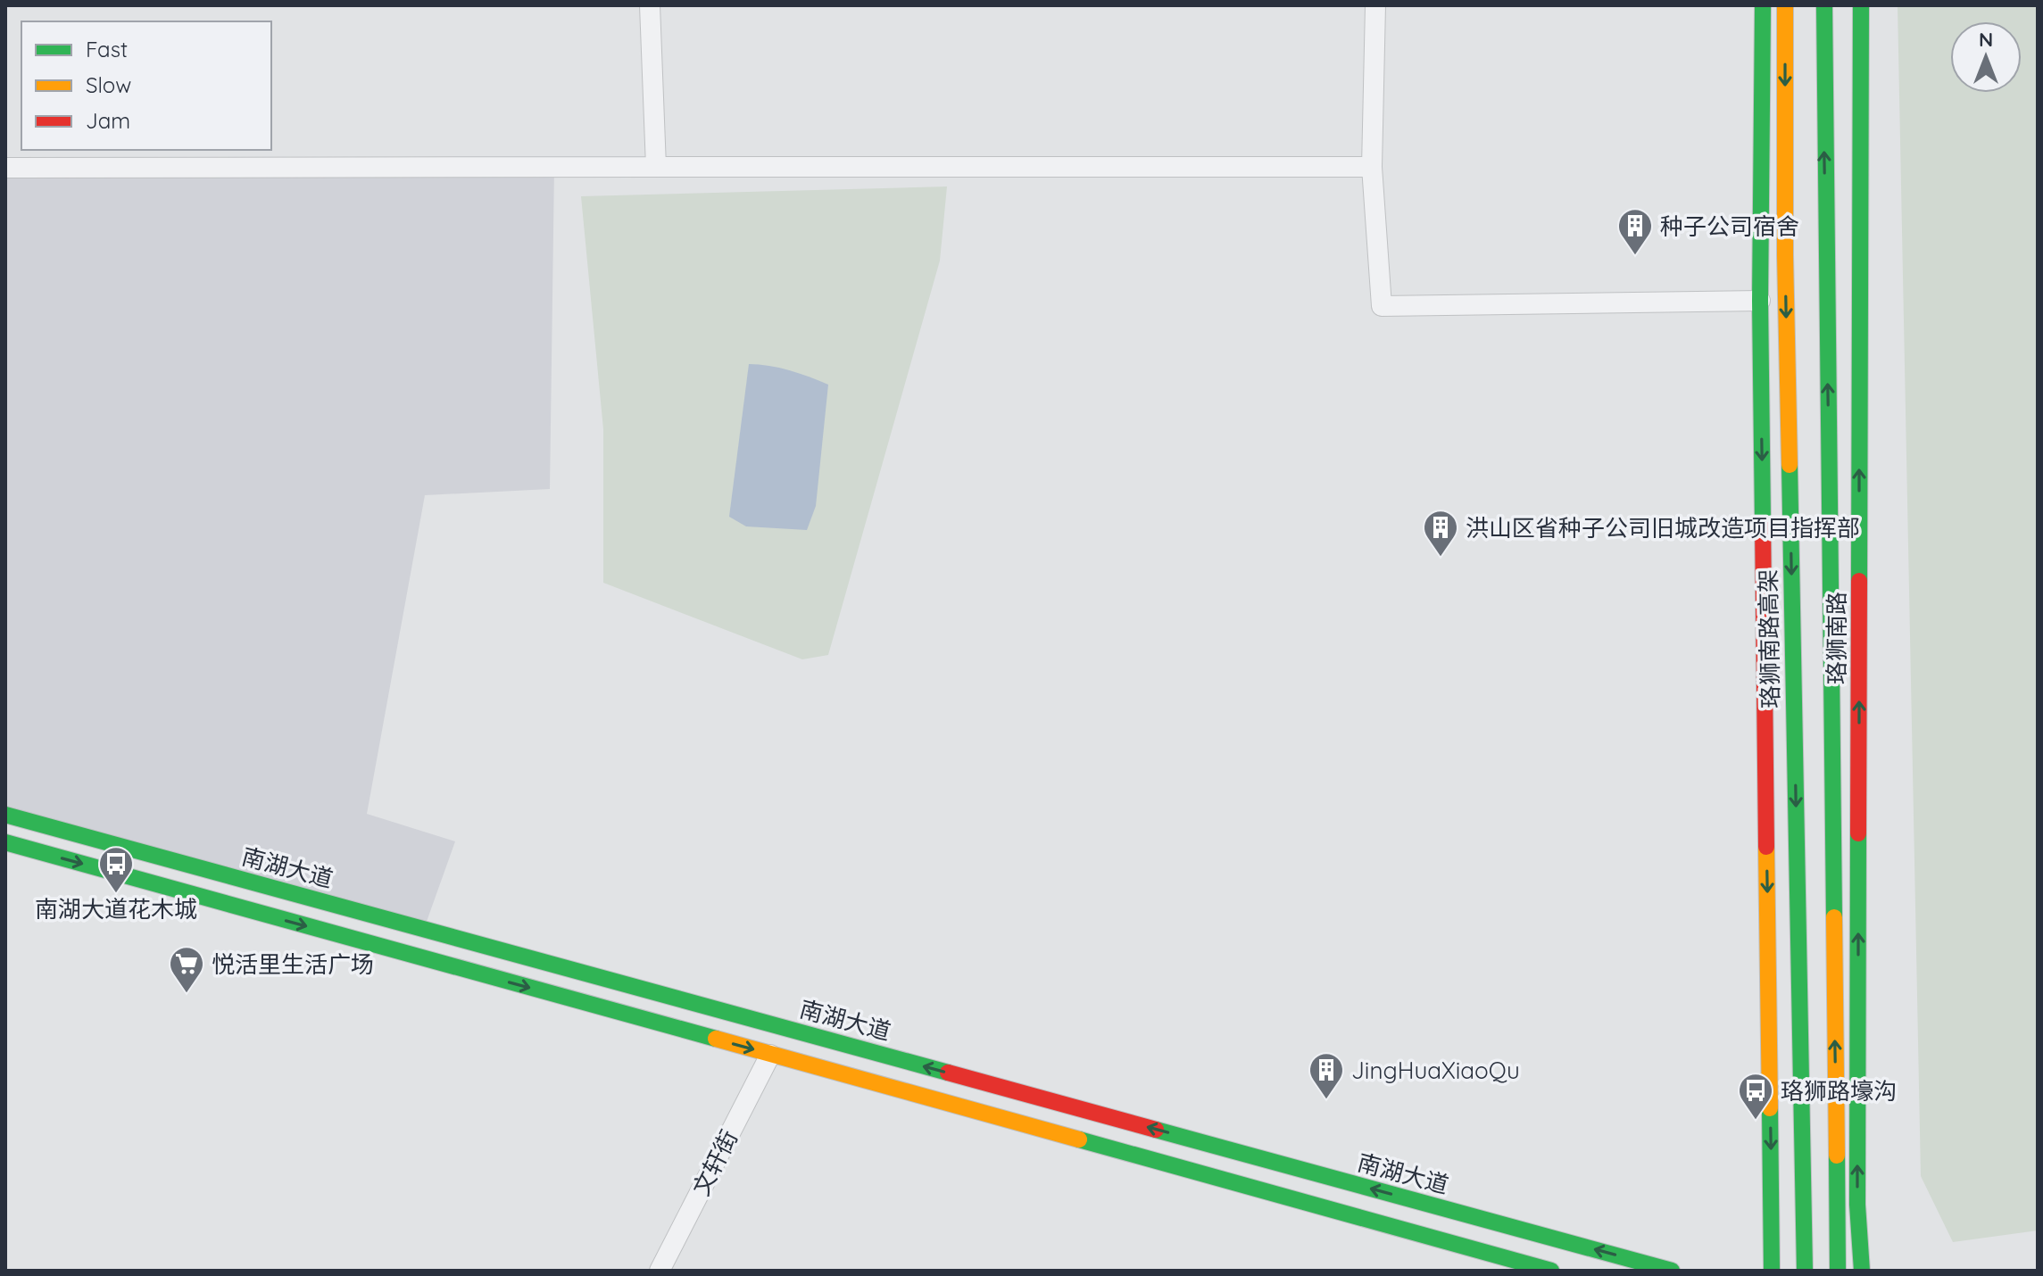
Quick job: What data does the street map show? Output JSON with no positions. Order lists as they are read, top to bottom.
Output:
{
  "streets": {
    "main road": ["珞狮南路", "珞狮南路高架", "南湖大道"],
    "street": ["文轩街"]
  },
  "places": {
    "building": ["种子公司宿舍", "洪山区省种子公司旧城改造项目指挥部", "JingHuaXiaoQu"],
    "bus stop": ["南湖大道花木城", "珞狮路壕沟"],
    "supermarket": ["悦活里生活广场"]
  },
  "legend": ["Fast", "Slow", "Jam"],
  "north": "top"
}
